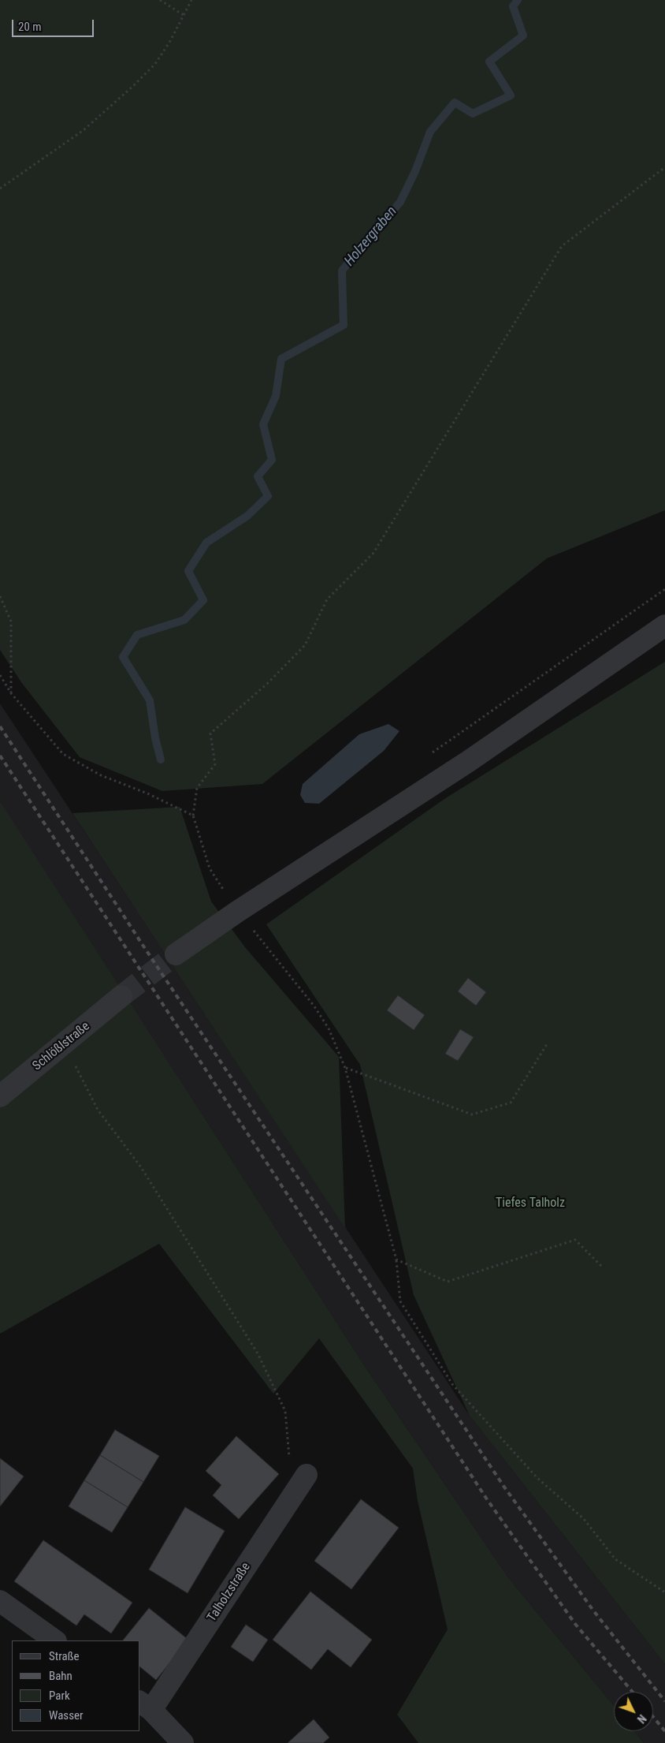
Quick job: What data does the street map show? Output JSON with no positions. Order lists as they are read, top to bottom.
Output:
{
  "streets": {
    "street": ["Schlößlstraße", "Talholzstraße"]
  },
  "water": ["Holzergraben"],
  "parks": ["Tiefes Talholz"],
  "legend": [
    "Straße",
    "Bahn",
    "Park",
    "Wasser"
  ],
  "scale_bar": "20 m",
  "north": "bottom right"
}
